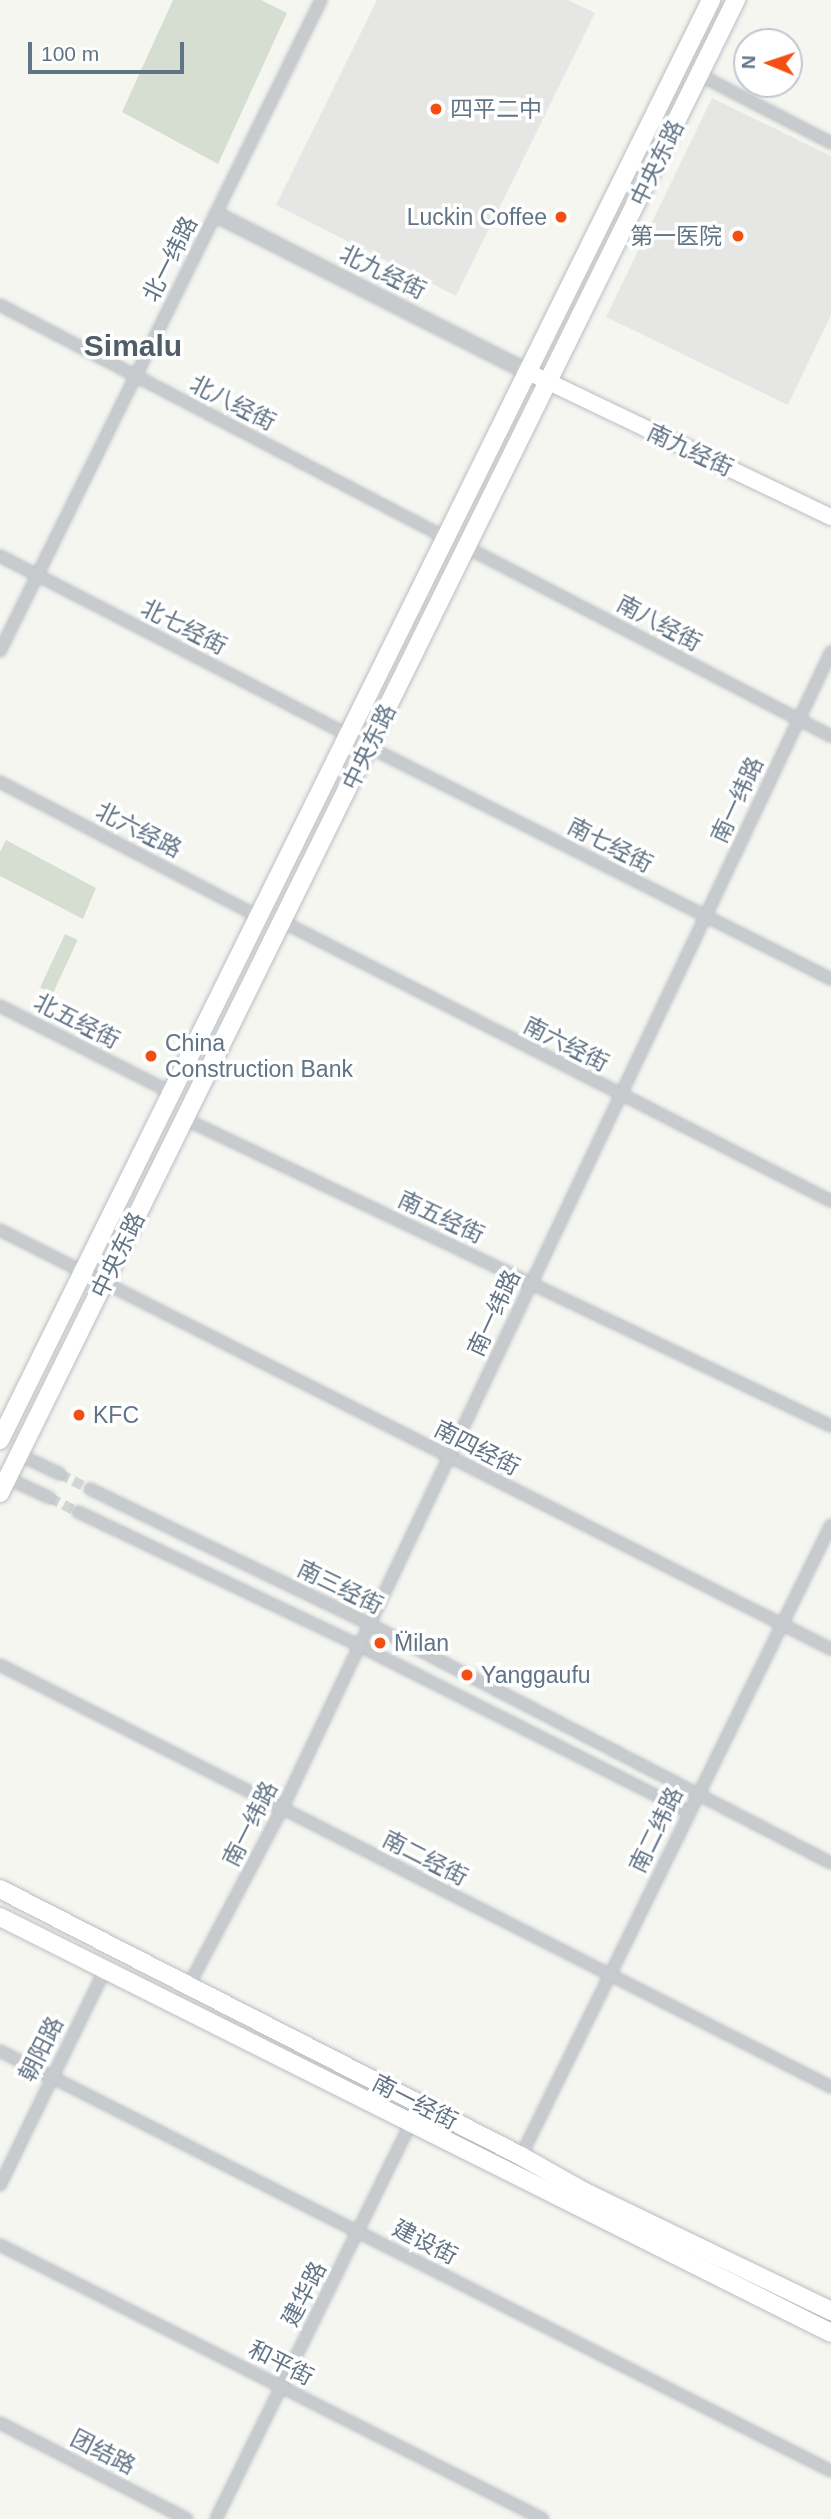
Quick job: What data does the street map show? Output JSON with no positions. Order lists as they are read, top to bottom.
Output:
{
  "streets": {
    "main road": ["中央东路", "南九经街", "南一经街"],
    "street": [
      "北一纬路",
      "北九经街",
      "北八经街",
      "南八经街",
      "北七经街",
      "南一纬路",
      "北六经路",
      "南七经街",
      "北五经街",
      "南六经街",
      "南五经街",
      "南四经街",
      "南三经街",
      "南二纬路",
      "南二经街",
      "朝阳路",
      "建设街",
      "建华路",
      "和平街",
      "团结路"
    ]
  },
  "crossings": [
    ["中央东路", "北九经街"],
    ["中央东路", "北八经街"],
    ["中央东路", "南九经街"],
    ["中央东路", "南八经街"],
    ["中央东路", "北七经街"],
    ["中央东路", "北六经路"],
    ["中央东路", "南七经街"],
    ["中央东路", "北五经街"],
    ["中央东路", "南六经街"],
    ["中央东路", "南五经街"],
    ["中央东路", "南四经街"],
    ["北一纬路", "北九经街"],
    ["北一纬路", "北八经街"],
    ["北一纬路", "北七经街"],
    ["北九经街", "南九经街"],
    ["南八经街", "南一纬路"],
    ["南一纬路", "南七经街"],
    ["南一纬路", "南六经街"],
    ["南一纬路", "南五经街"],
    ["南一纬路", "南四经街"],
    ["南一纬路", "南三经街"],
    ["南一纬路", "南二经街"],
    ["南一纬路", "南一经街"],
    ["南四经街", "南二纬路"],
    ["南三经街", "南二纬路"],
    ["南二纬路", "南二经街"],
    ["南二纬路", "南一经街"],
    ["朝阳路", "南一经街"],
    ["朝阳路", "建设街"],
    ["南一经街", "建华路"],
    ["建设街", "建华路"],
    ["建华路", "和平街"]
  ],
  "districts": ["Simalu"],
  "places": [
    "四平二中",
    "Luckin Coffee",
    "第一医院",
    "China Construction Bank",
    "KFC",
    "M̈ilan",
    "Yanggaufu"
  ],
  "scale_bar": "100 m",
  "north": "left"
}
